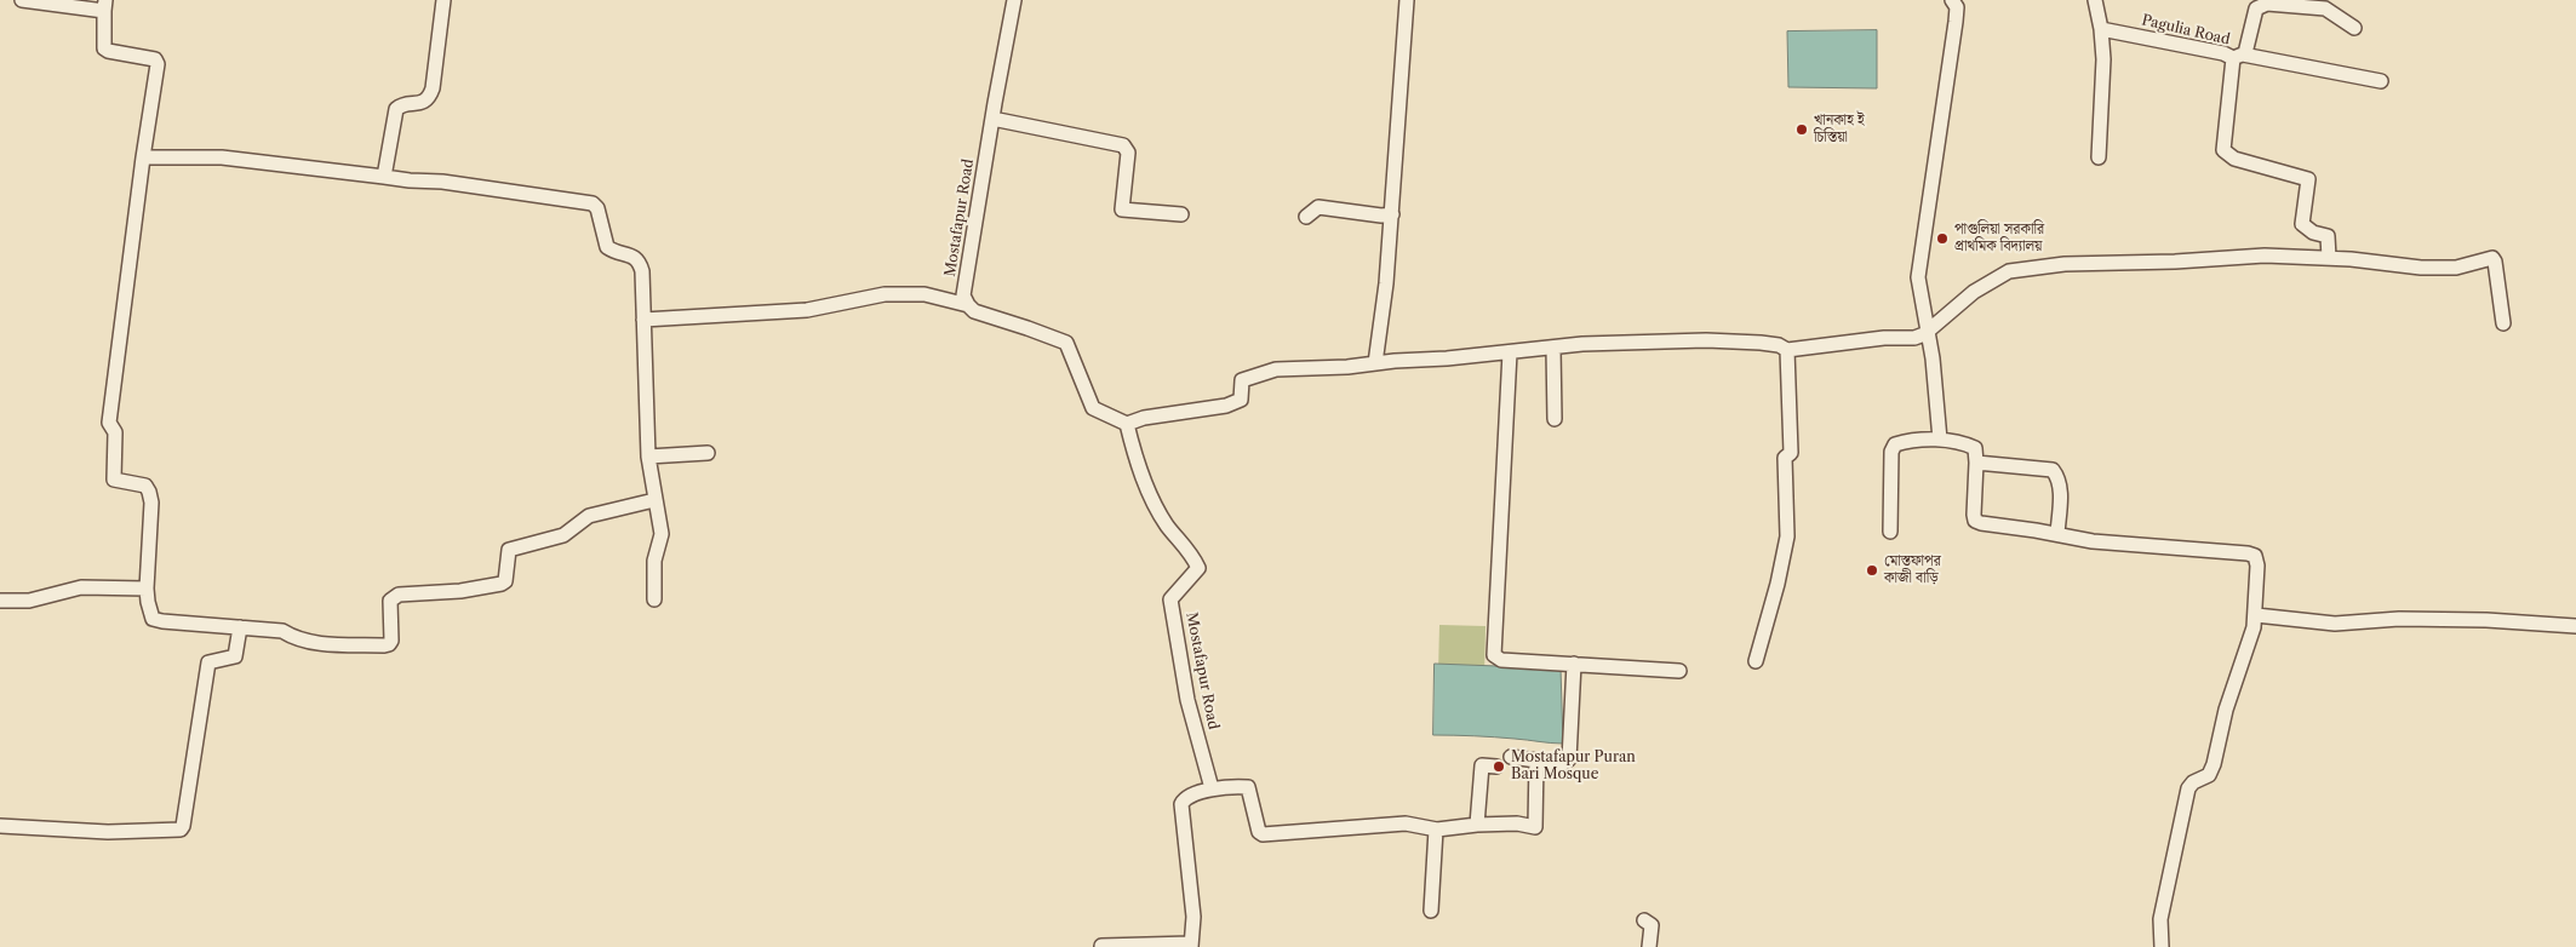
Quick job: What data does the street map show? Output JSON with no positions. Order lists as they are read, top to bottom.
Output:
{
  "streets": {
    "street": ["Pagulia Road", "Mostafapur Road"]
  },
  "places": [
    "খানকাহ ই চিস্তিয়া",
    "পাগুলিয়া সরকারি প্রাথমিক বিদ্যালয়",
    "মোস্তফাপুর কাজী বাড়ি",
    "Mostafapur Puran Bari Mosque"
  ]
}
